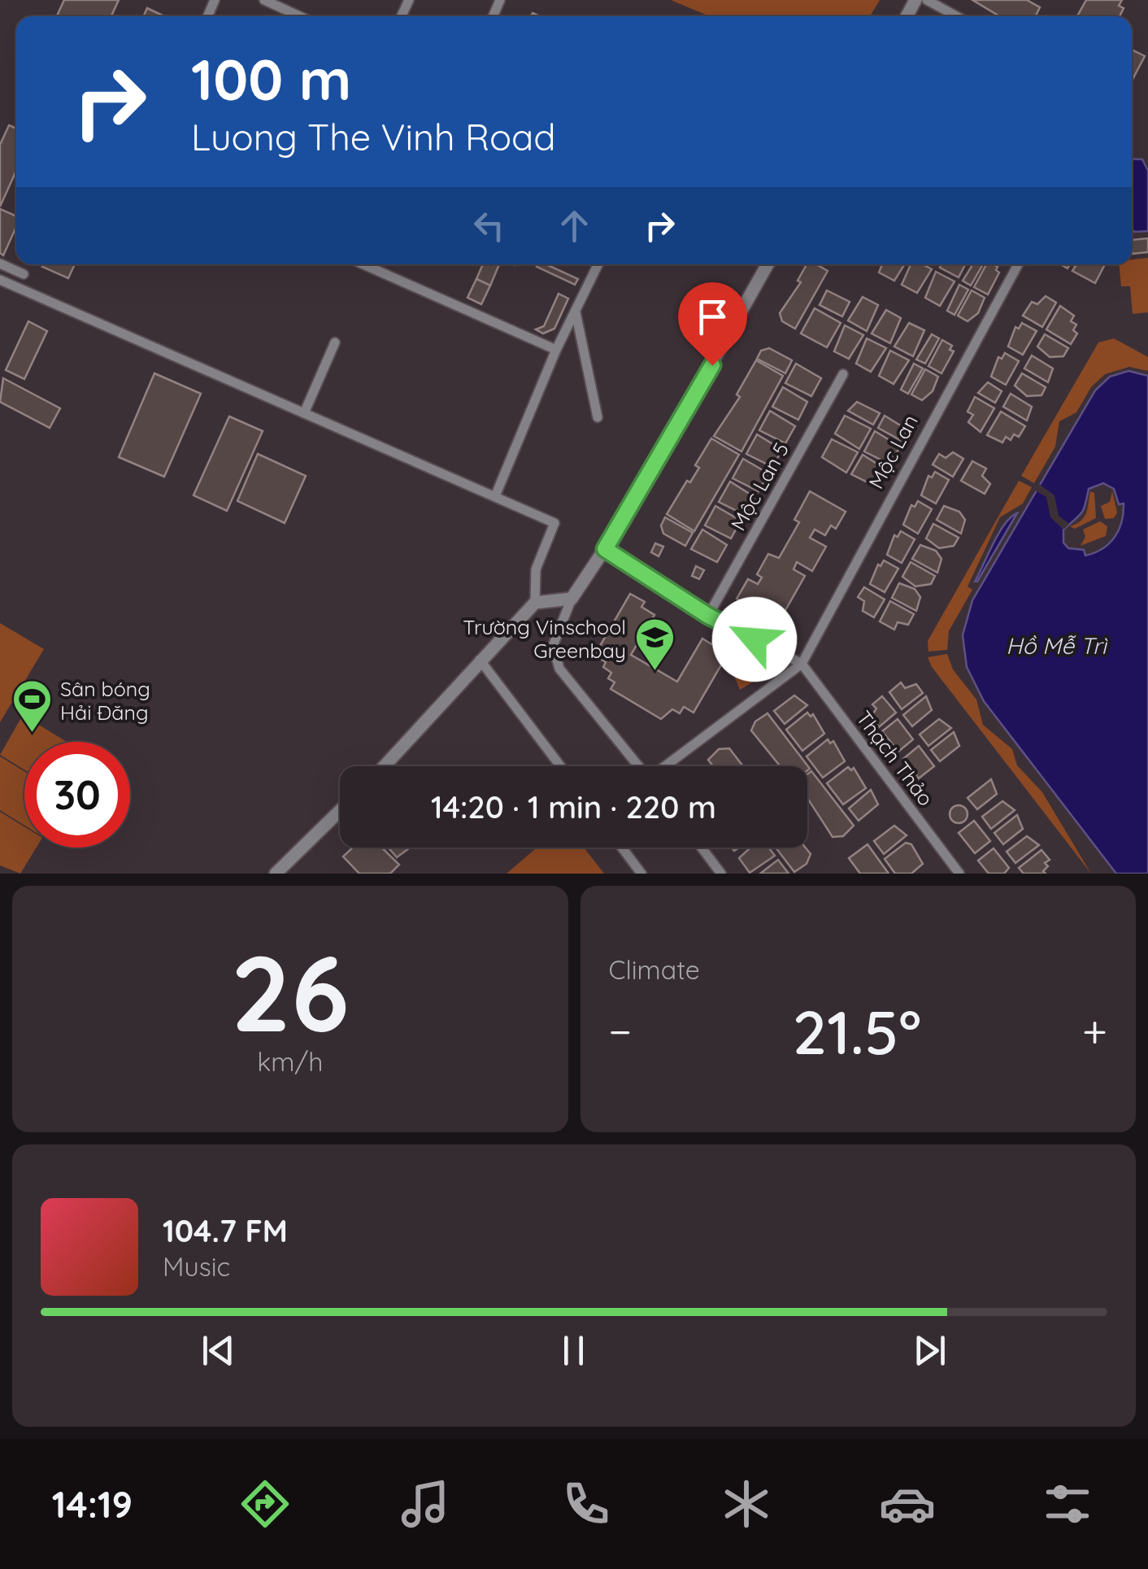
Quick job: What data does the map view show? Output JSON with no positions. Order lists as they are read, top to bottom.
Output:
{
  "streets": {
    "street": ["Mộc Lan", "Mộc Lan 5", "Thạch Thảo"]
  },
  "crossings": [
    ["Mộc Lan", "Thạch Thảo"]
  ],
  "water": ["Hồ Mễ Trì"],
  "places": {
    "school or university": ["Trường Vinschool Greenbay"],
    "sports": ["Sân bóng Hải Đăng"]
  },
  "page": {
    "turn": ["100 m", "Luong The Vinh Road"],
    "limit": "30",
    "trip": "14:20 · 1 min · 220 m",
    "tile": [
      ["26", "km/h"],
      "Climate"
    ],
    "heat": ["−", "21.5°", "+"],
    "song": ["104.7 FM", "Music"],
    "tabs": "14:19"
  }
}
